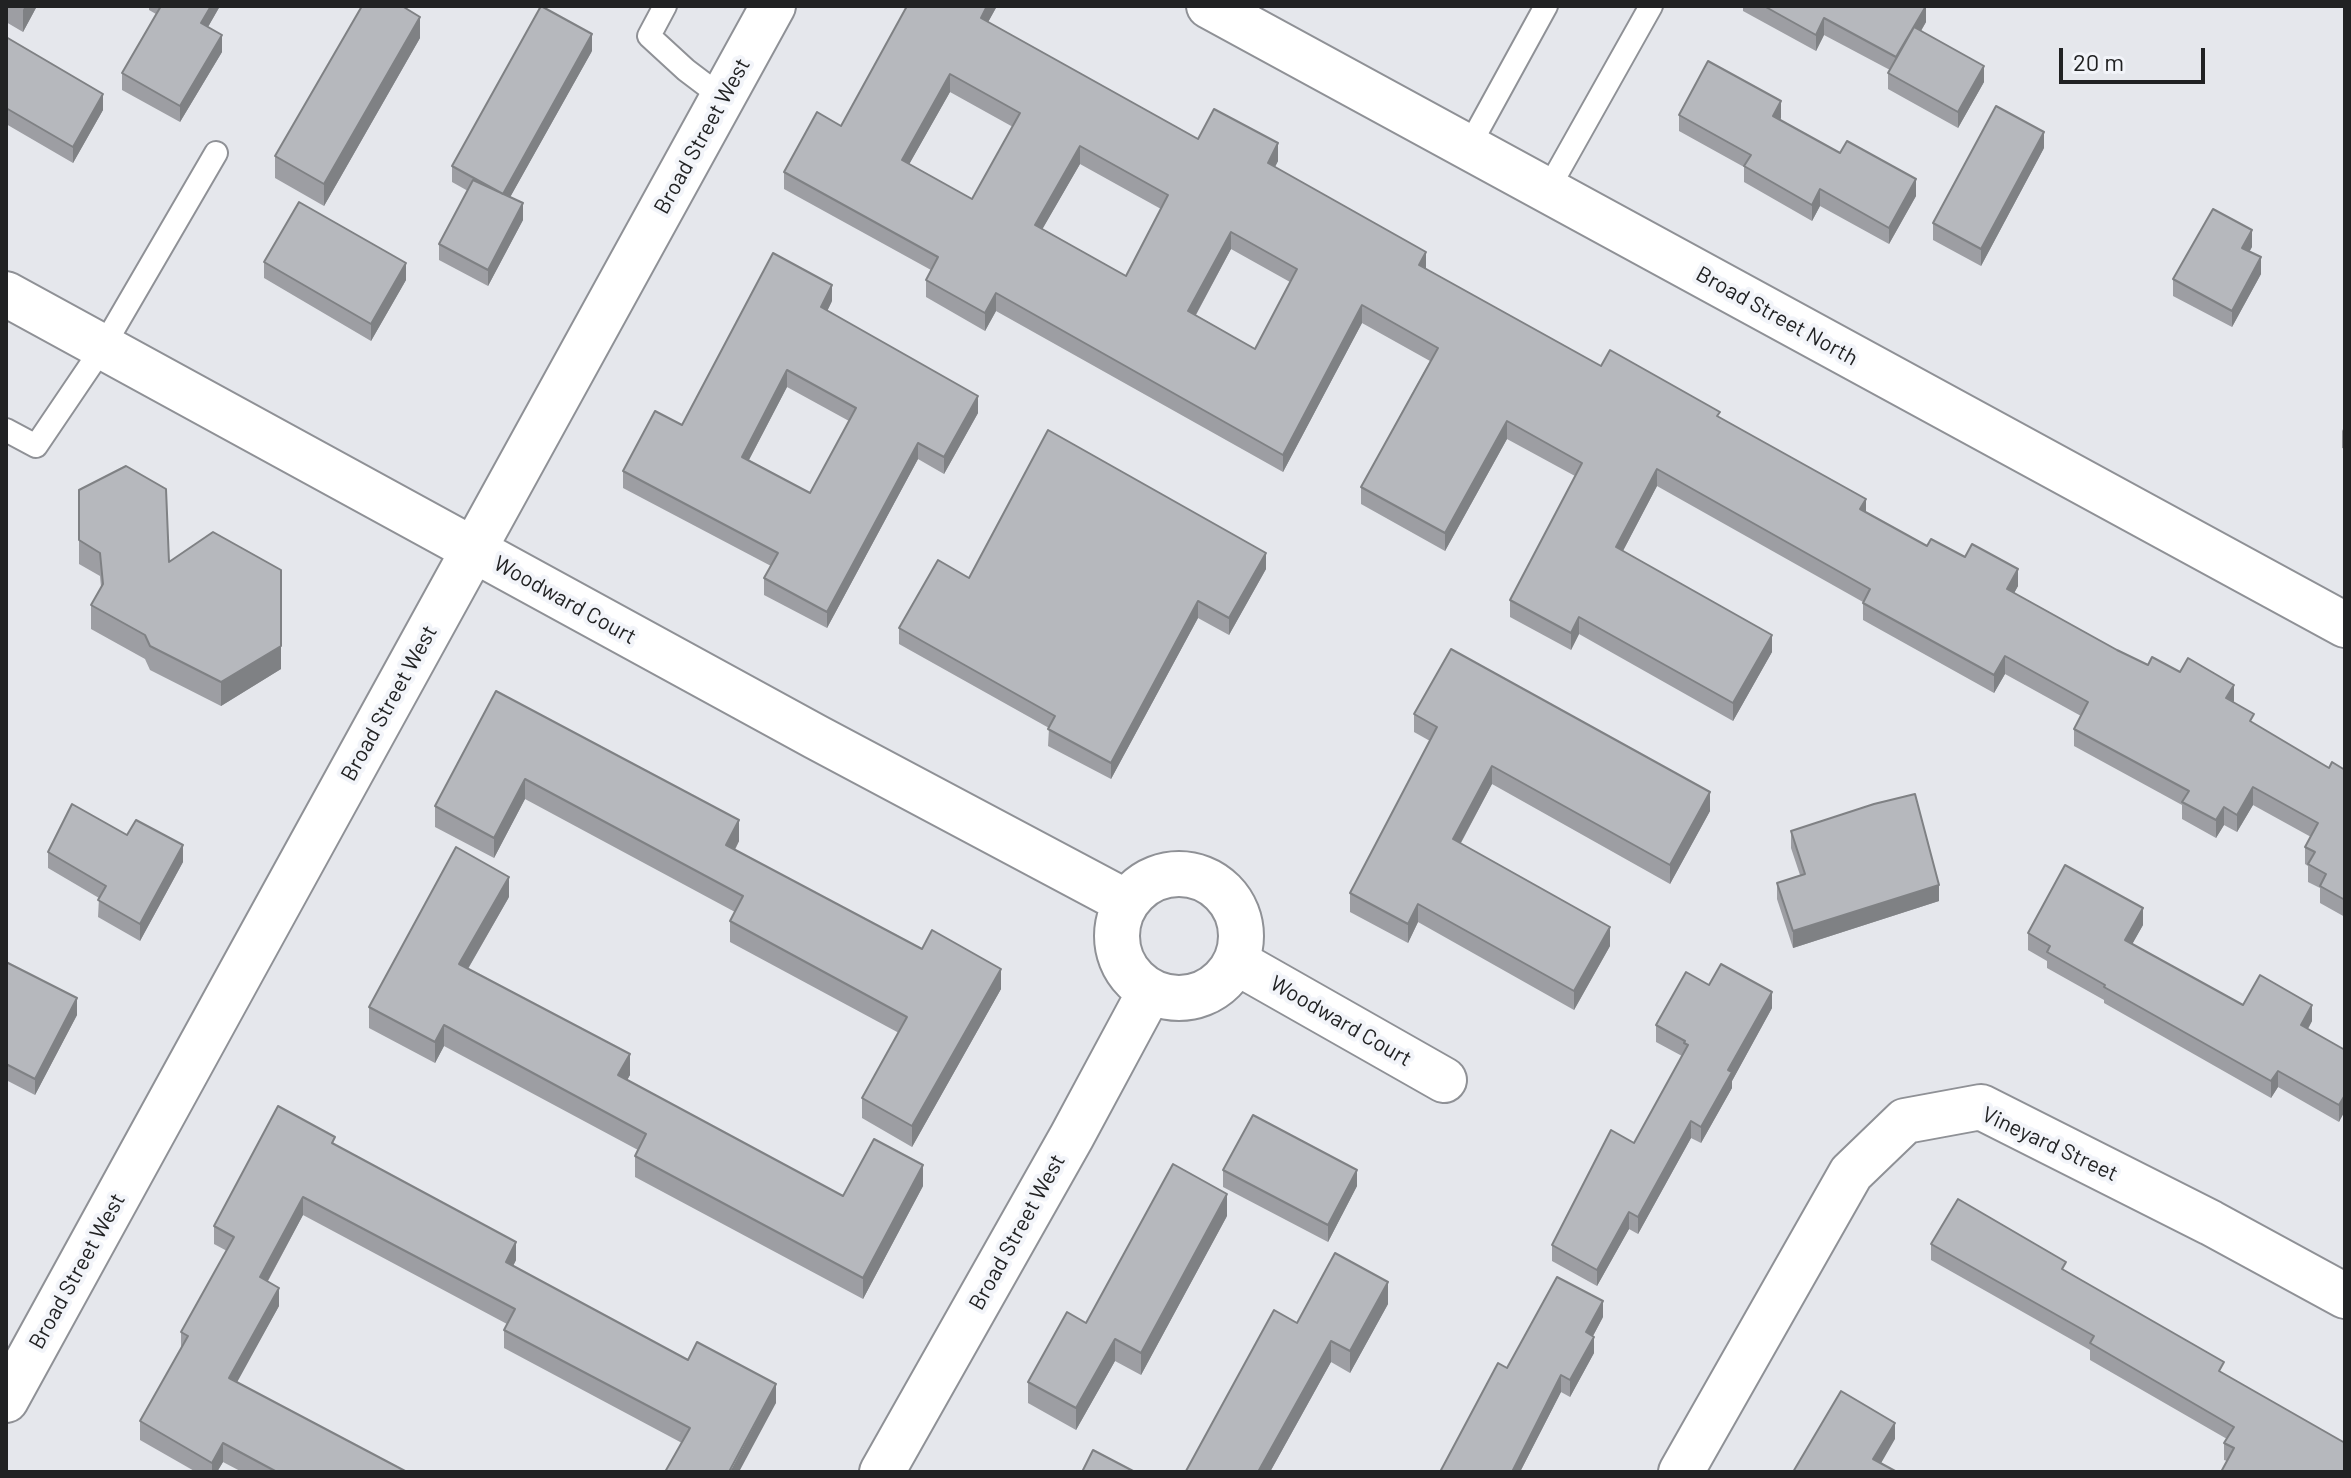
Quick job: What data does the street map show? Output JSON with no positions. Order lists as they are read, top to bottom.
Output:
{
  "streets": {
    "street": [
      "Broad Street West",
      "Broad Street North",
      "Woodward Court",
      "Vineyard Street"
    ]
  },
  "crossings": [
    ["Broad Street West", "Woodward Court"]
  ],
  "scale_bar": "20 m"
}
